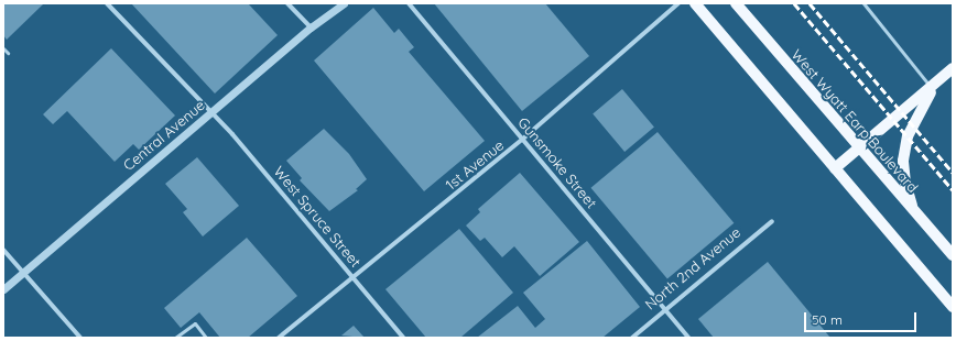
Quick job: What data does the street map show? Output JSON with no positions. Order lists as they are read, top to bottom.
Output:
{
  "streets": {
    "main road": ["West Wyatt Earp Boulevard"],
    "street": [
      "Central Avenue",
      "Gunsmoke Street",
      "1st Avenue",
      "West Spruce Street",
      "North 2nd Avenue"
    ]
  },
  "crossings": [
    ["Central Avenue", "West Spruce Street"],
    ["Gunsmoke Street", "1st Avenue"],
    ["Gunsmoke Street", "North 2nd Avenue"],
    ["1st Avenue", "West Spruce Street"]
  ],
  "scale_bar": "50 m"
}
